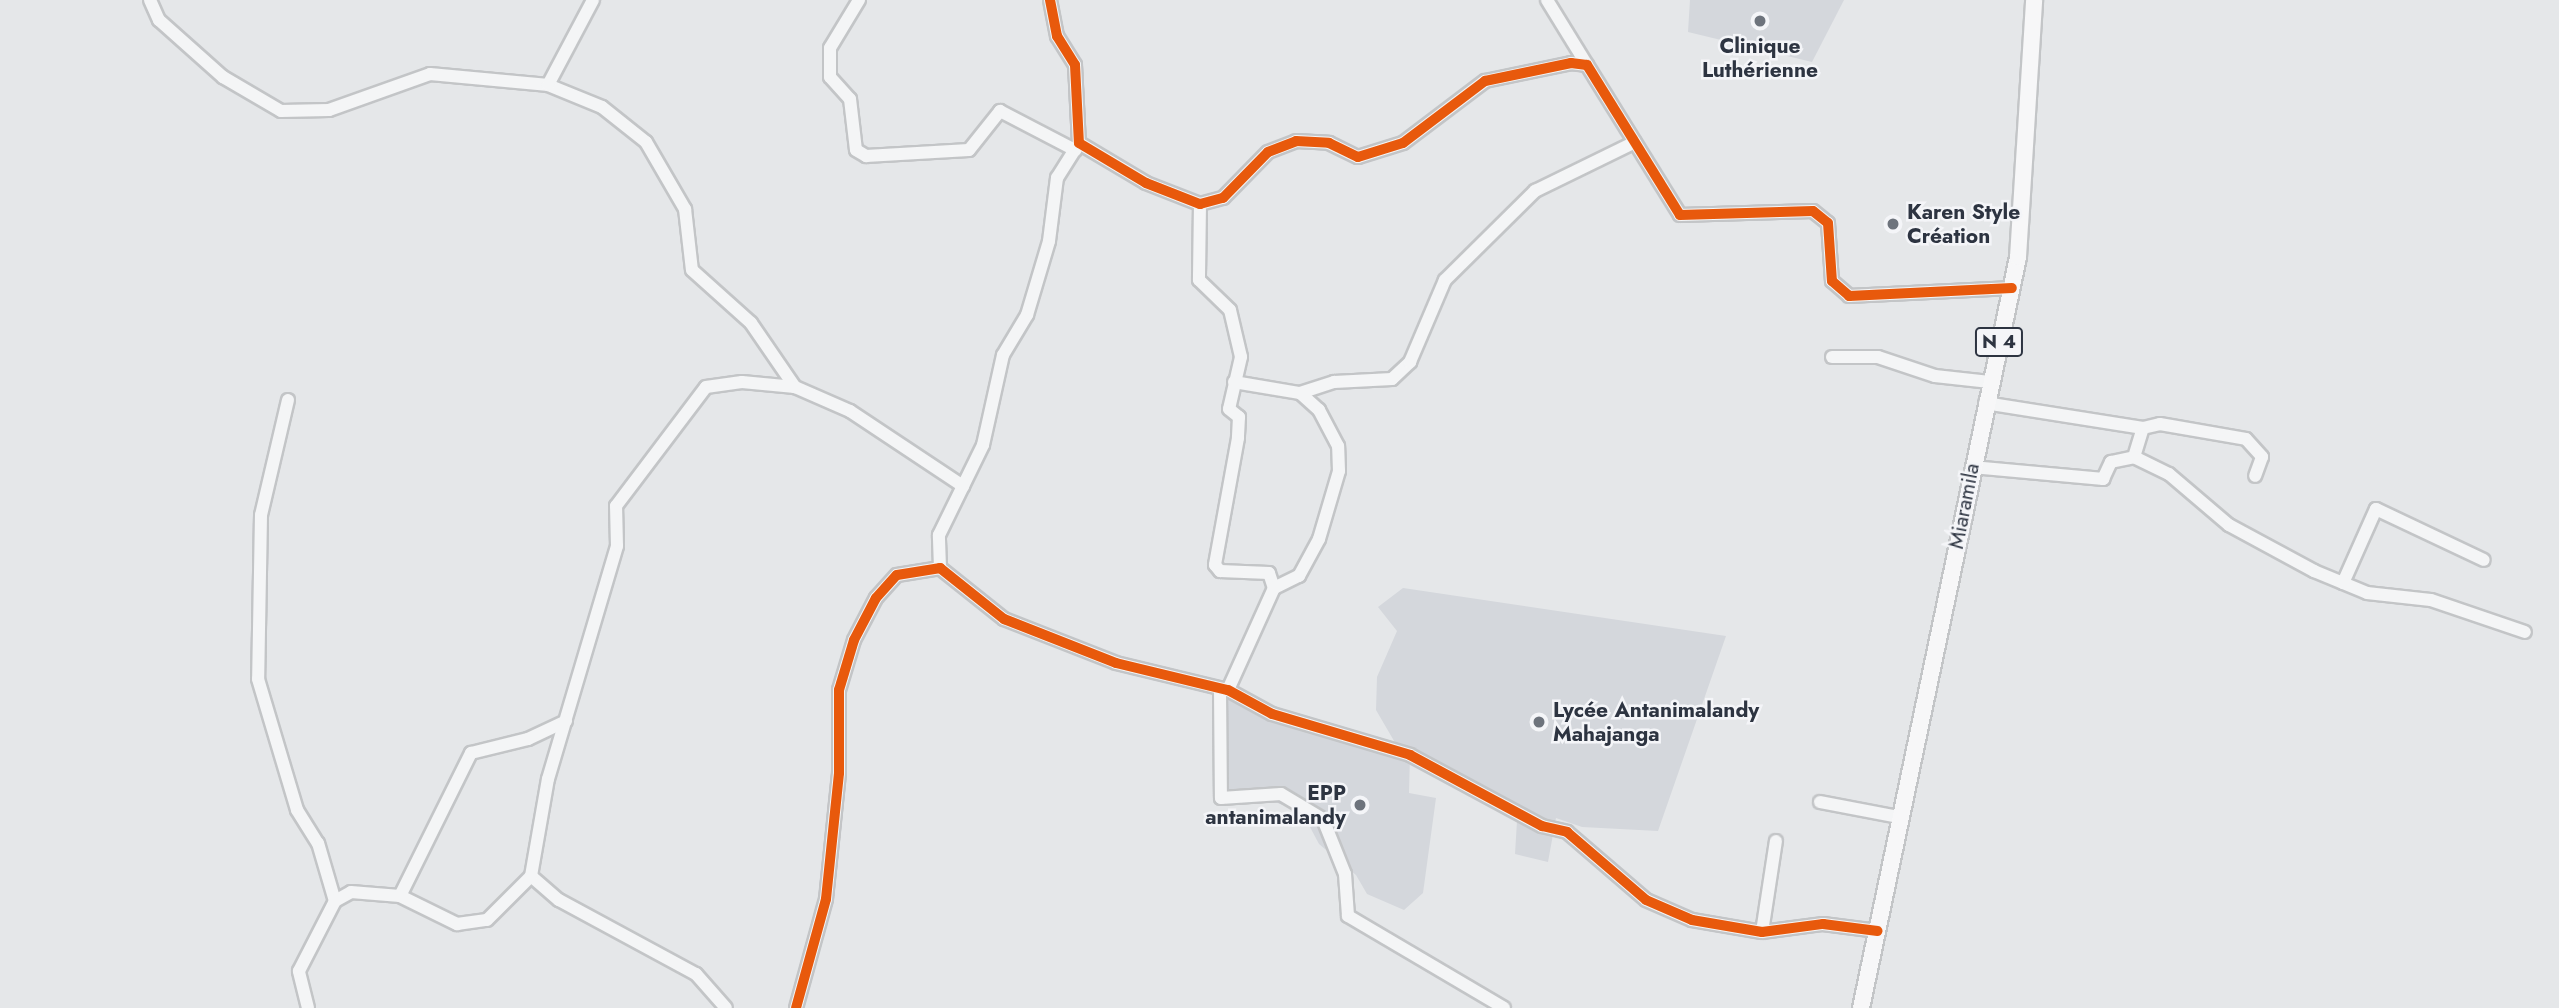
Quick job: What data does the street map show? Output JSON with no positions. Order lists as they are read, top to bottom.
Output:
{
  "streets": {
    "main road": ["N 4", "Miaramila"]
  },
  "places": [
    "Clinique Luthérienne",
    "Karen Style Création",
    "Lycée Antanimalandy Mahajanga",
    "EPP antanimalandy"
  ]
}
